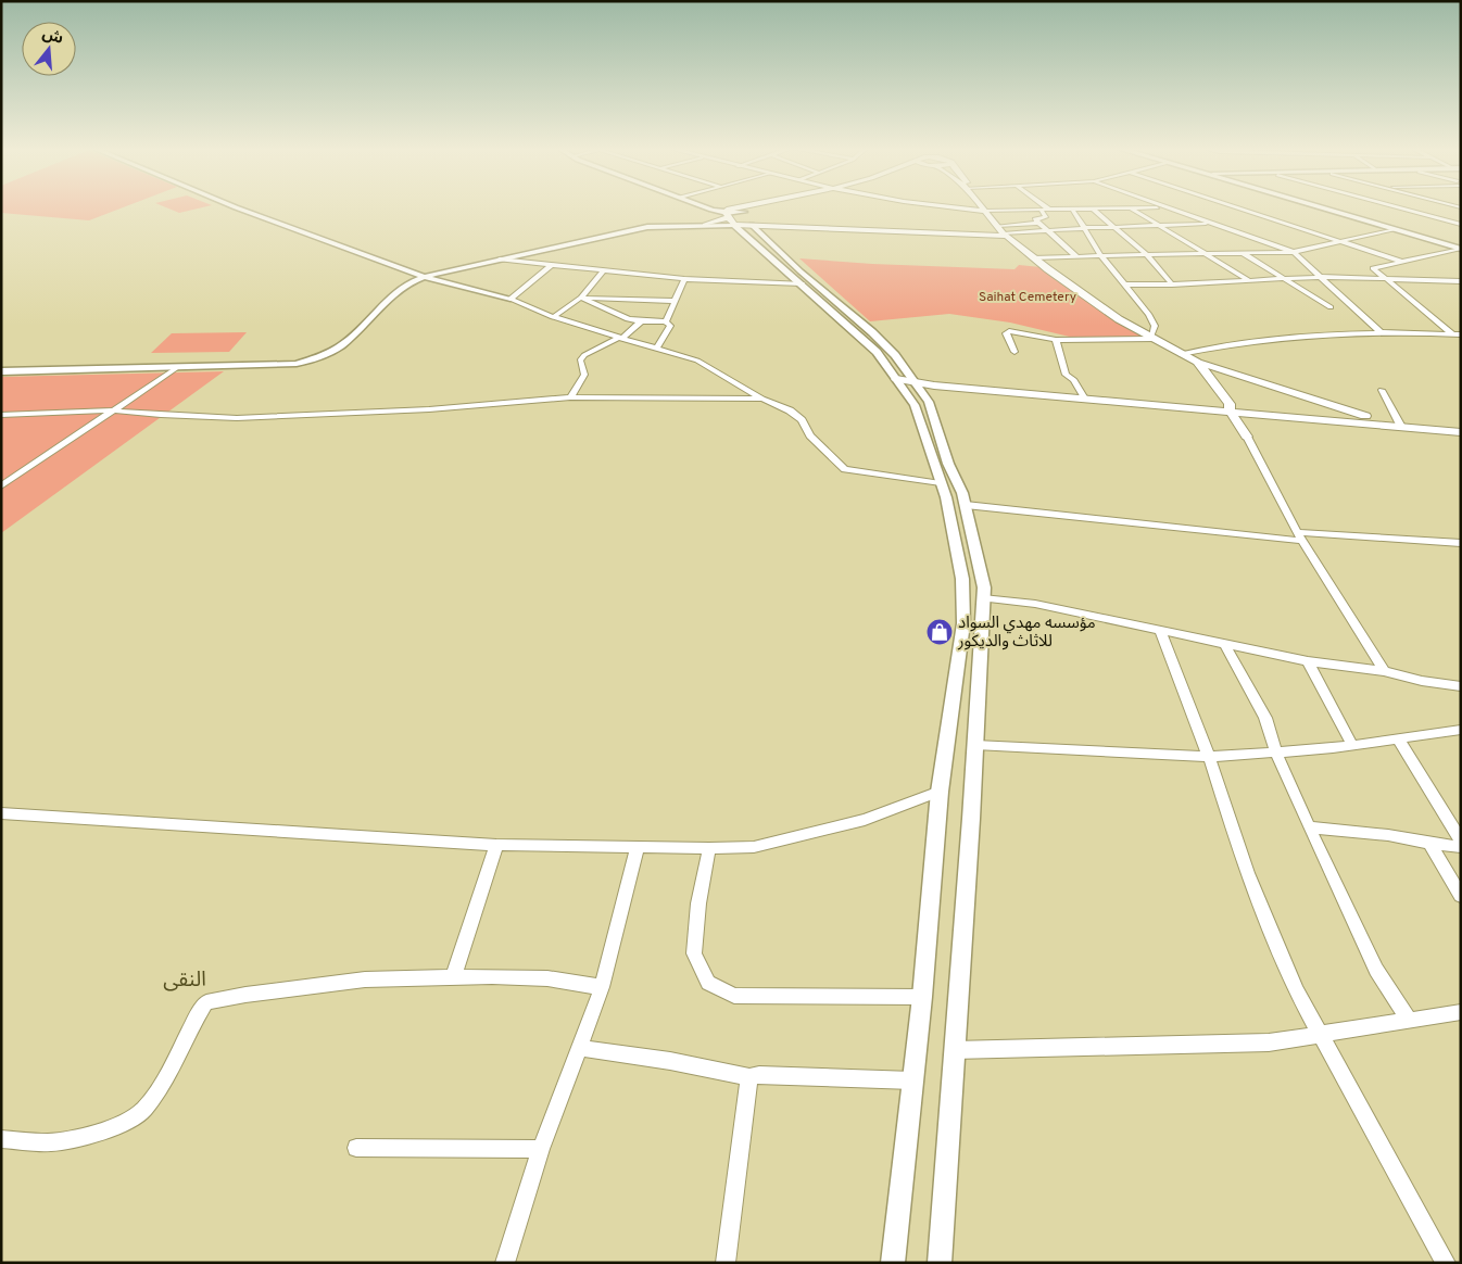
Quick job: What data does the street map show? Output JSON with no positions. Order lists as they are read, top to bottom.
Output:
{
  "districts": ["النقى"],
  "parks": ["Saihat Cemetery"],
  "places": {
    "shop": ["مؤسسه مهدي السواد للاثاث والديكور"]
  },
  "north": "top"
}
